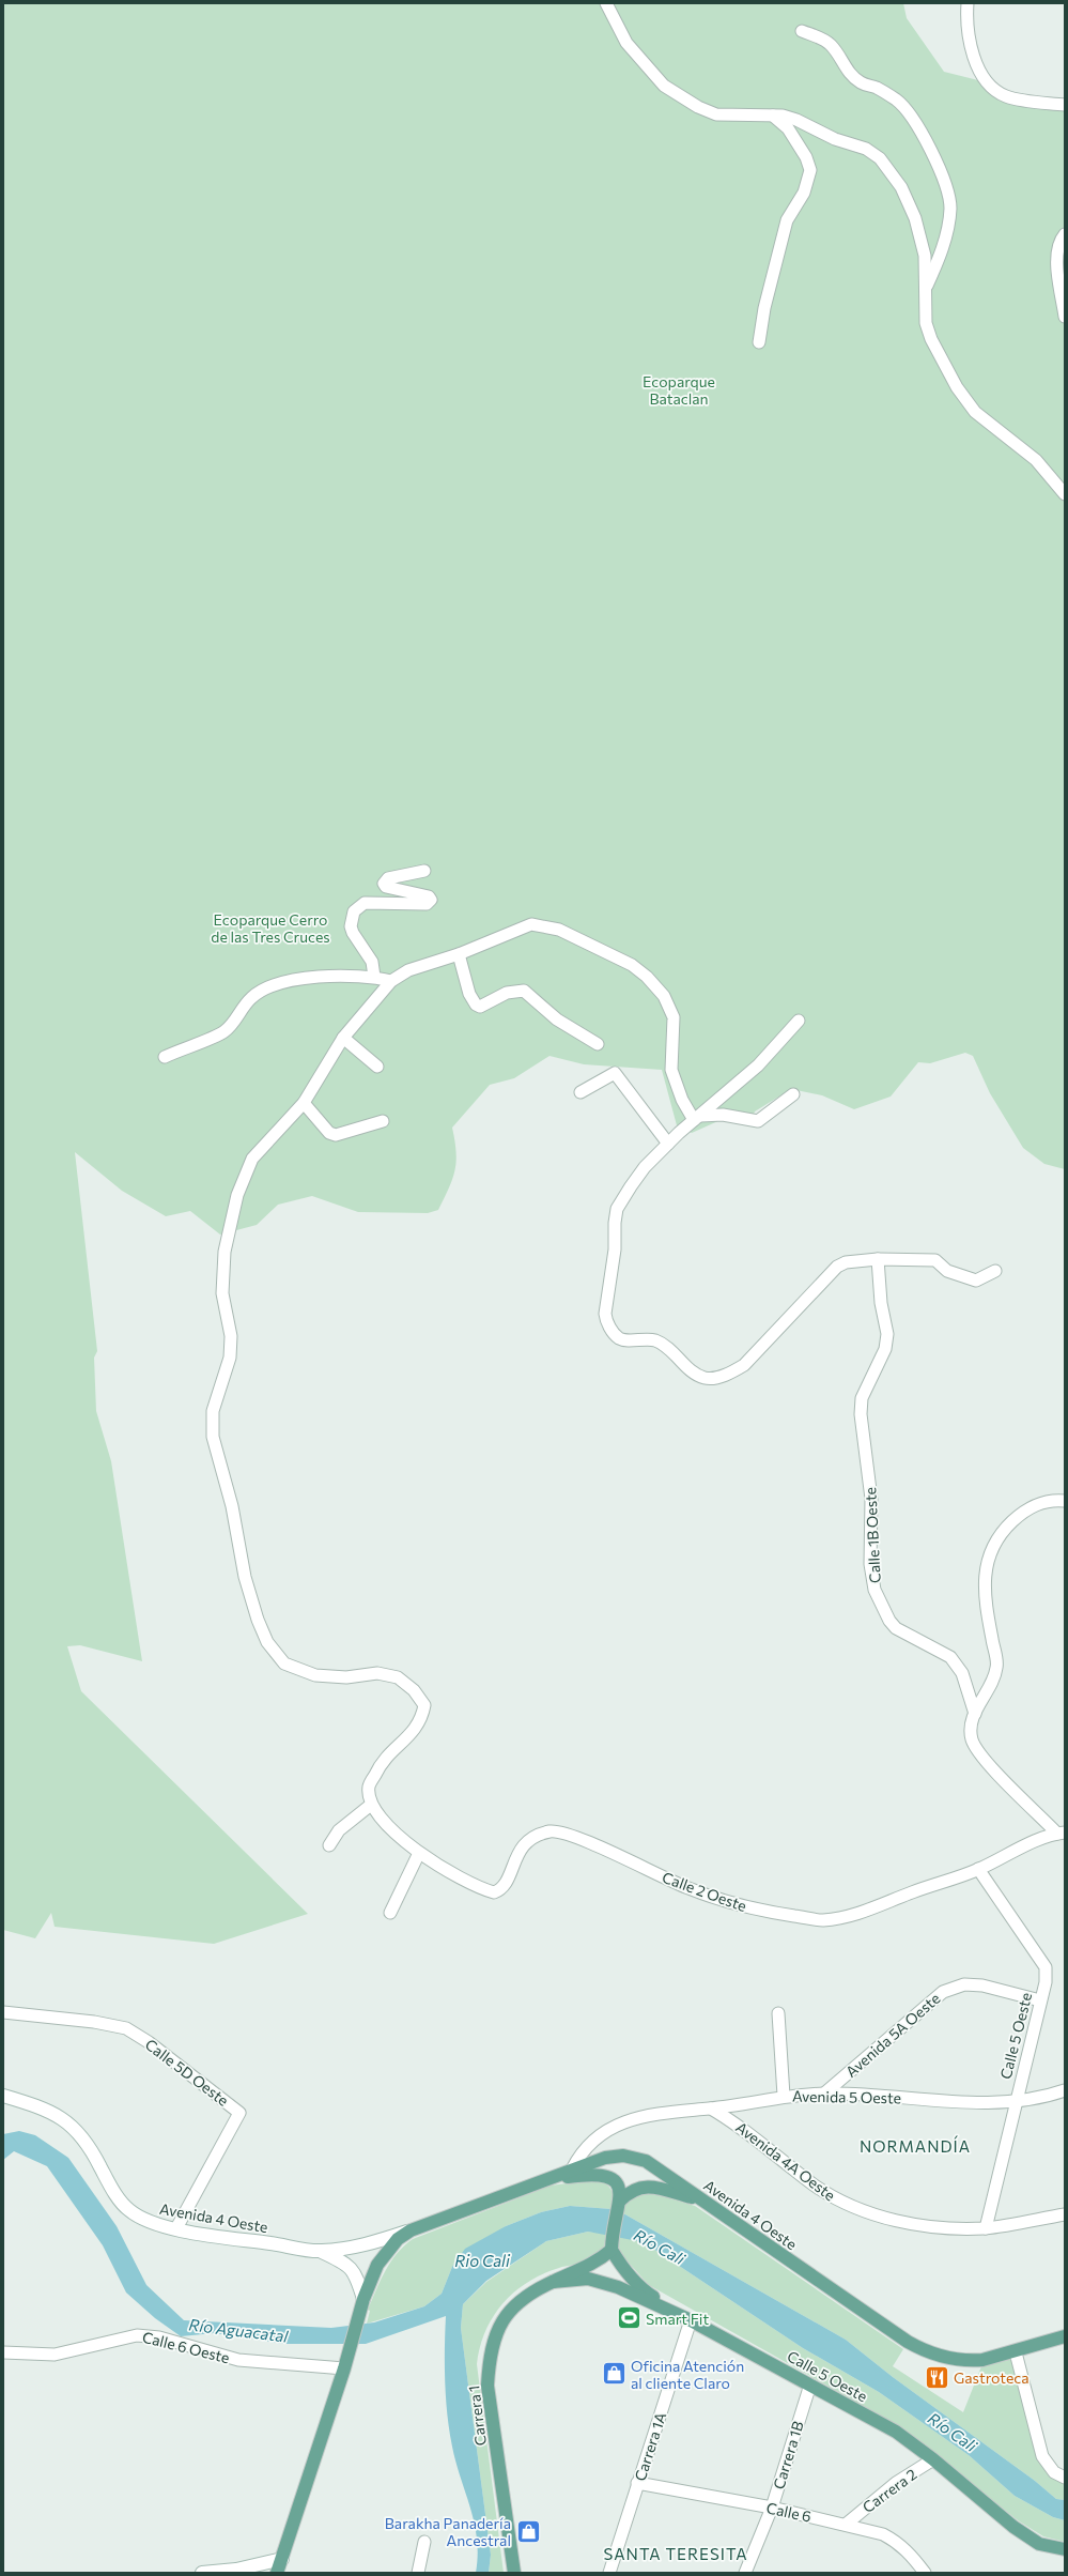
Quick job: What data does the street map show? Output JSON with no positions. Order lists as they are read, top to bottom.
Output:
{
  "streets": {
    "main road": ["Calle 5 Oeste", "Avenida 4 Oeste", "Carrera 1"],
    "street": [
      "Calle 1B Oeste",
      "Calle 2 Oeste",
      "Avenida 5A Oeste",
      "Calle 5D Oeste",
      "Avenida 5 Oeste",
      "Avenida 4A Oeste",
      "Calle 6 Oeste",
      "Carrera 1A",
      "Carrera 1B",
      "Carrera 2",
      "Calle 6"
    ]
  },
  "crossings": [
    ["Calle 2 Oeste", "Calle 5 Oeste"],
    ["Avenida 5A Oeste", "Calle 5 Oeste"],
    ["Avenida 5A Oeste", "Avenida 5 Oeste"],
    ["Calle 5 Oeste", "Avenida 5 Oeste"],
    ["Calle 5 Oeste", "Avenida 4A Oeste"],
    ["Calle 5 Oeste", "Carrera 1"],
    ["Calle 5 Oeste", "Carrera 1A"],
    ["Calle 5 Oeste", "Carrera 1B"],
    ["Calle 5 Oeste", "Carrera 2"],
    ["Calle 5D Oeste", "Avenida 4 Oeste"],
    ["Avenida 5 Oeste", "Avenida 4A Oeste"],
    ["Avenida 5 Oeste", "Avenida 4 Oeste"],
    ["Avenida 4 Oeste", "Calle 6 Oeste"],
    ["Carrera 1A", "Calle 6"],
    ["Carrera 1B", "Calle 6"],
    ["Carrera 2", "Calle 6"]
  ],
  "districts": ["NORMANDÍA", "SANTA TERESITA"],
  "water": ["Río Cali", "Rio Cali", "Río Aguacatal"],
  "parks": ["Ecoparque Bataclan", "Ecoparque Cerro de las Tres Cruces"],
  "places": {
    "sports": ["Smart Fit"],
    "shop": ["Oficina Atención al cliente Claro", "Barakha Panadería Ancestral"],
    "restaurant": ["Gastroteca"]
  }
}
